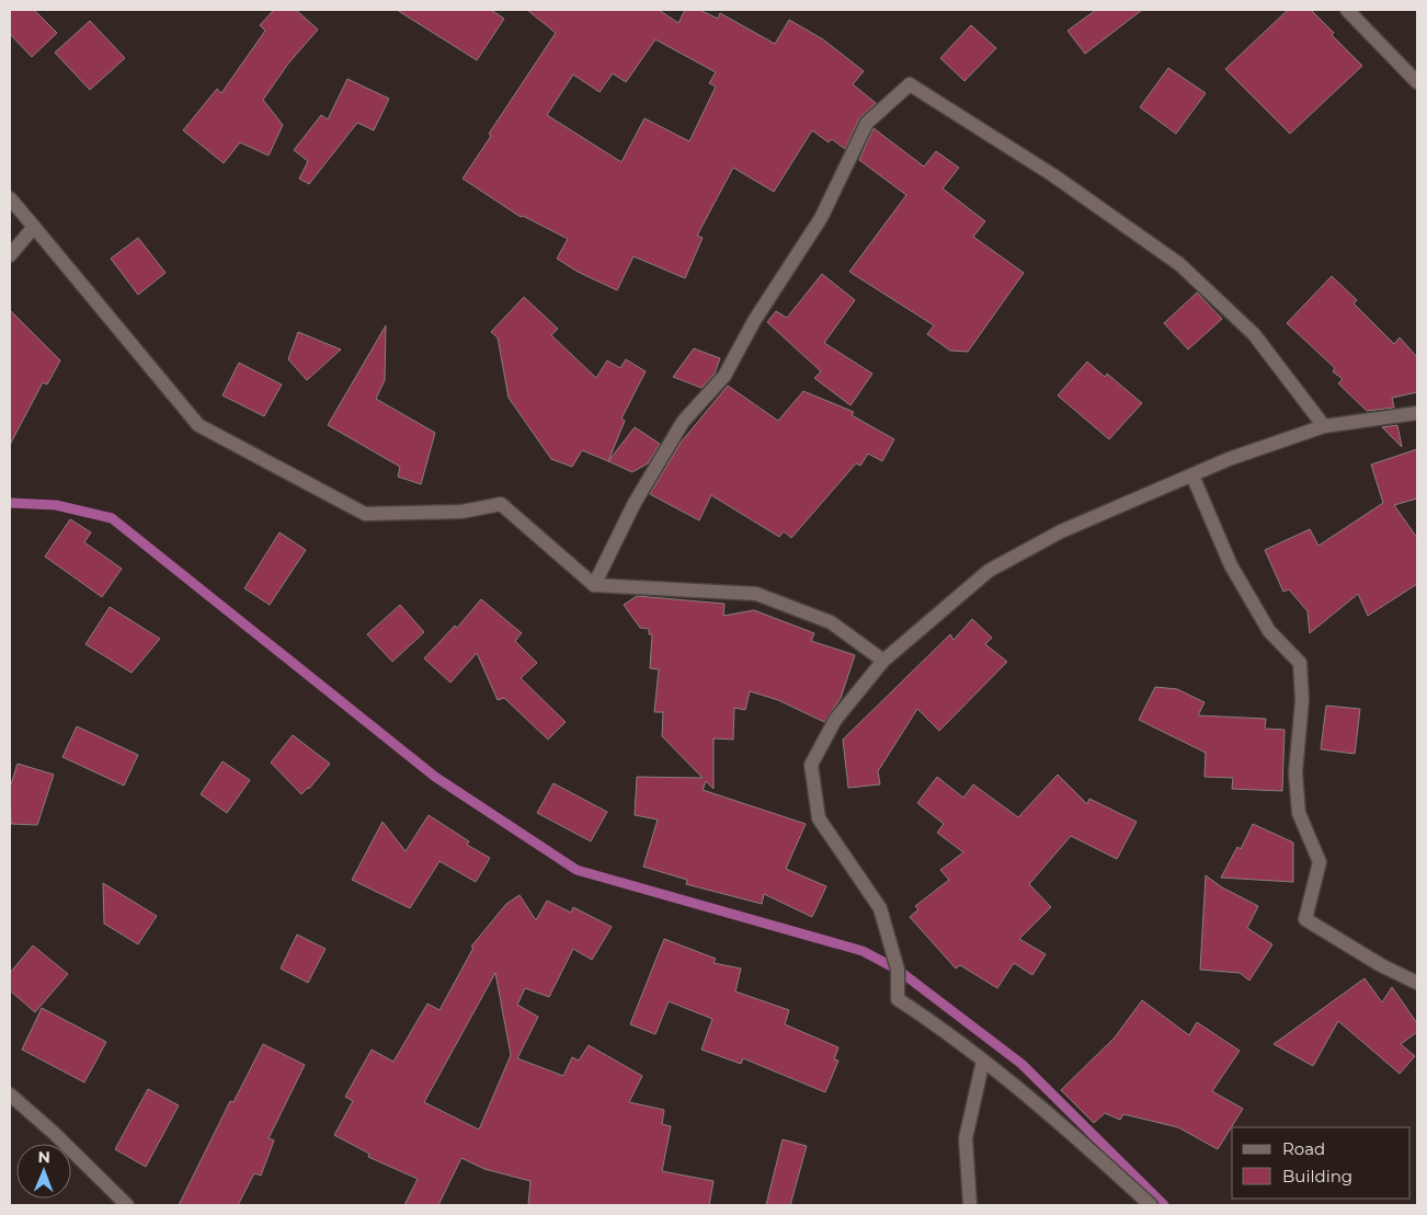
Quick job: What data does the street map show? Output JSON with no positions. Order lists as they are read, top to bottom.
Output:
{
  "legend": ["Road", "Building"],
  "north": "top"
}
